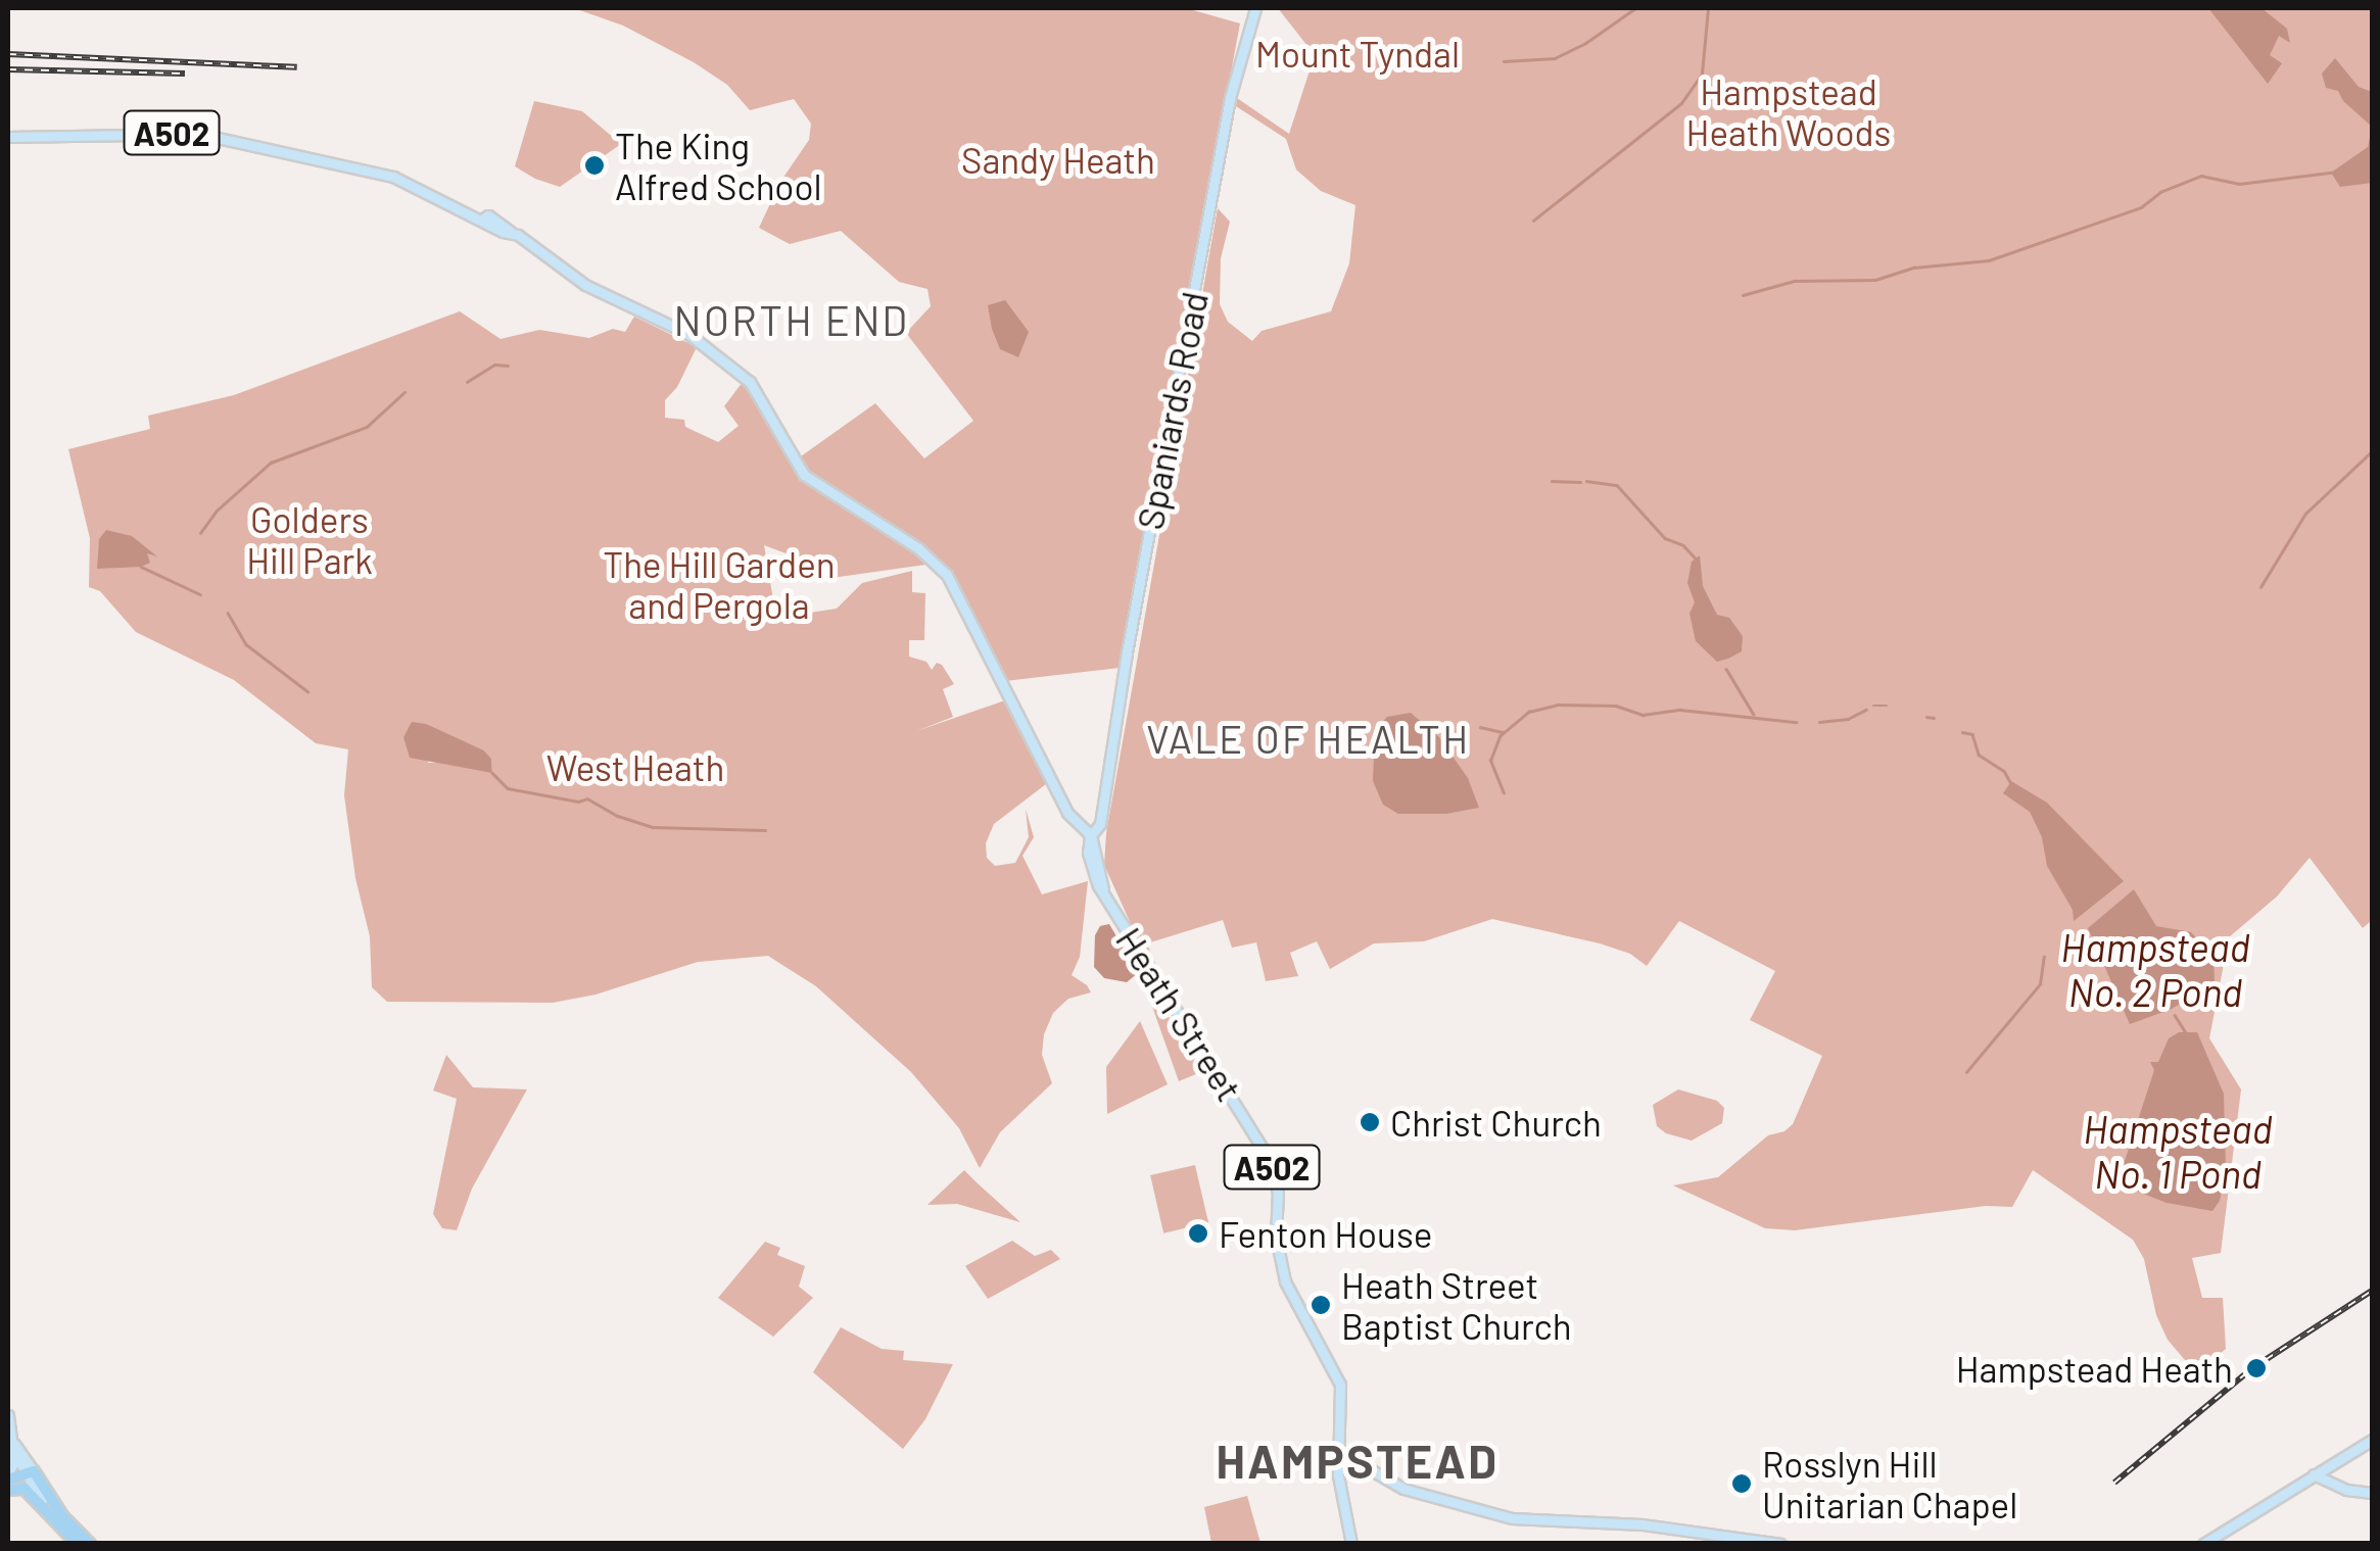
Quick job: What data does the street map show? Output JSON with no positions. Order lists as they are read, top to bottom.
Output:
{
  "streets": {
    "main road": ["A502", "Spaniards Road", "Heath Street"]
  },
  "crossings": [
    ["A502", "Spaniards Road"],
    ["A502", "Heath Street"],
    ["Spaniards Road", "Heath Street"]
  ],
  "districts": ["NORTH END", "VALE OF HEALTH", "HAMPSTEAD"],
  "water": ["Hampstead No. 2 Pond", "Hampstead No. 1 Pond"],
  "parks": [
    "Mount Tyndal",
    "Hampstead Heath Woods",
    "Sandy Heath",
    "Golders Hill Park",
    "The Hill Garden and Pergola",
    "West Heath"
  ],
  "places": [
    "The King Alfred School",
    "Christ Church",
    "Fenton House",
    "Heath Street Baptist Church",
    "Hampstead Heath",
    "Rosslyn Hill Unitarian Chapel"
  ]
}
